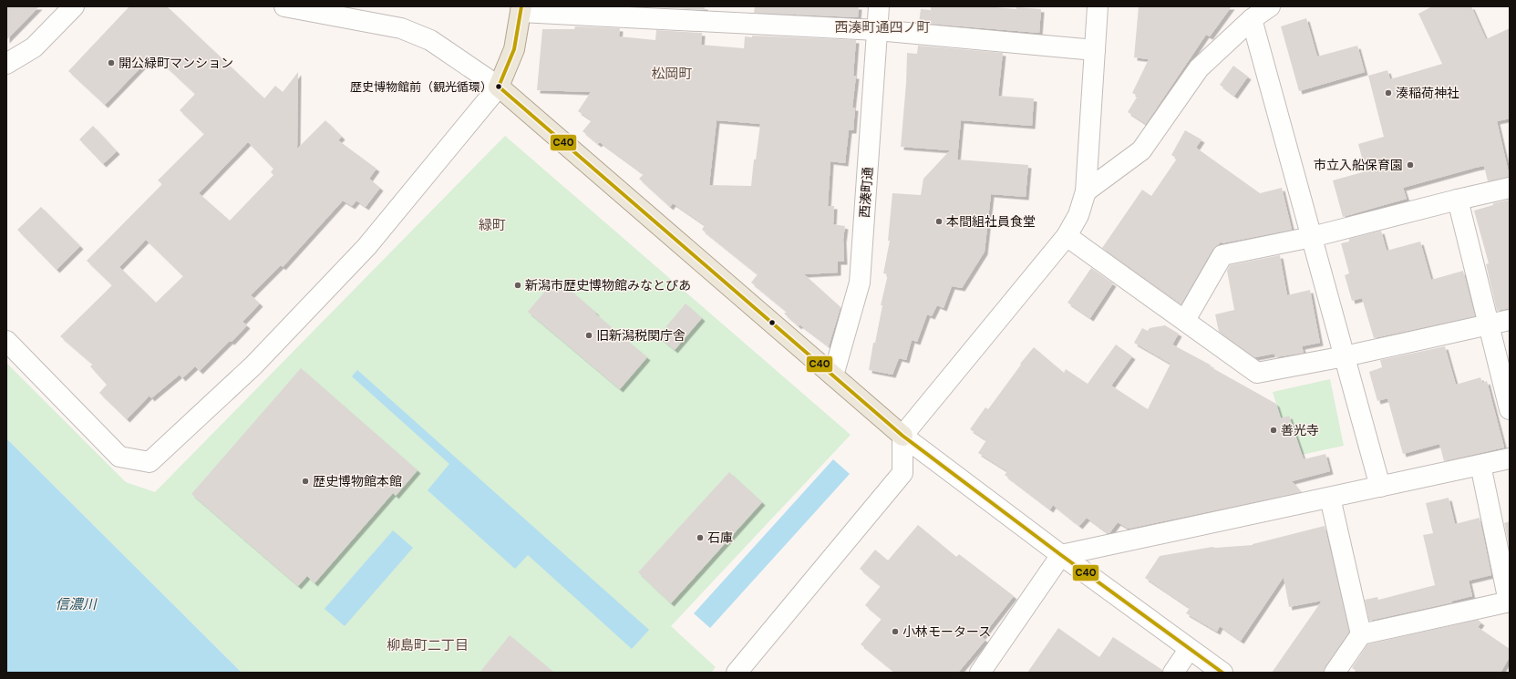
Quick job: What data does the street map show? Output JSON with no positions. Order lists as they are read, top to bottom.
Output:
{
  "streets": {
    "street": ["西湊町通"]
  },
  "districts": [
    "西湊町通四ノ町",
    "松岡町",
    "緑町",
    "柳島町二丁目"
  ],
  "water": ["信濃川"],
  "places": [
    "開公緑町マンション",
    "歴史博物館前（観光循環）",
    "湊稲荷神社",
    "市立入船保育園",
    "本間組社員食堂",
    "新潟市歴史博物館みなとぴあ",
    "旧新潟税関庁舎",
    "善光寺",
    "歴史博物館本館",
    "石庫",
    "小林モータース"
  ],
  "lines": ["transit line C40"]
}
